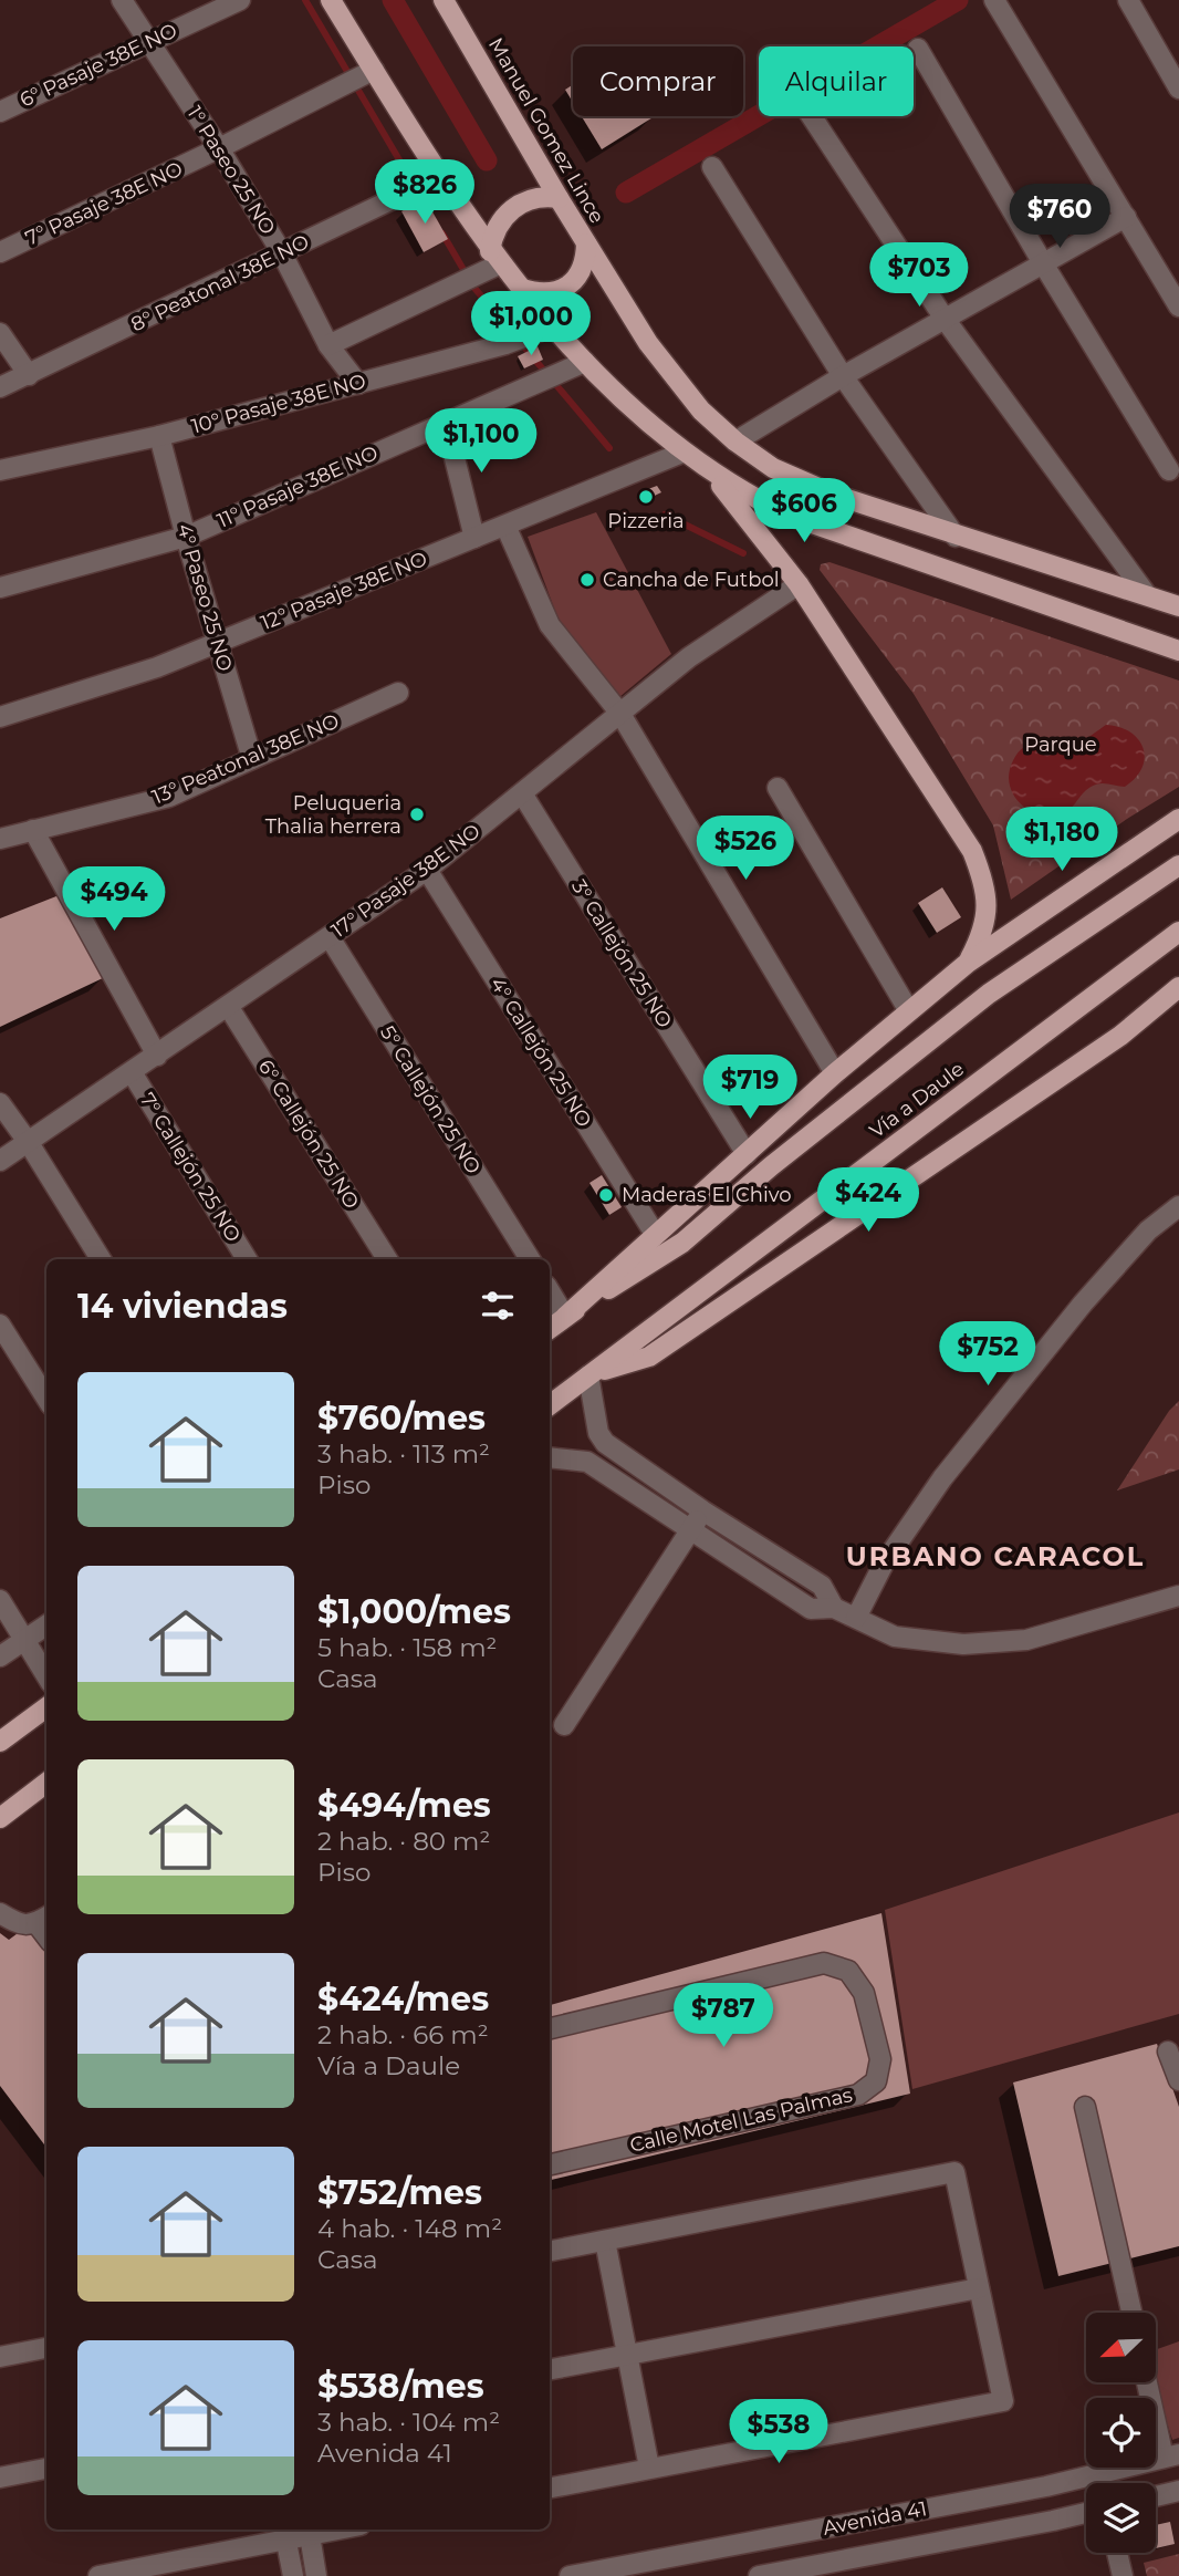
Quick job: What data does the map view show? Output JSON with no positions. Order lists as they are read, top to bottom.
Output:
{
  "streets": {
    "main road": ["Manuel Gomez Lince", "Vía a Daule"],
    "street": [
      "6° Pasaje 38E NO",
      "1° Paseo 25 NO",
      "7° Pasaje 38E NO",
      "8° Peatonal 38E NO",
      "10° Pasaje 38E NO",
      "11° Pasaje 38E NO",
      "12° Pasaje 38E NO",
      "4° Paseo 25 NO",
      "13° Peatonal 38E NO",
      "17° Pasaje 38E NO",
      "3° Callejón 25 NO",
      "4° Callejón 25 NO",
      "5° Callejón 25 NO",
      "6° Callejón 25 NO",
      "7° Callejón 25 NO",
      "Calle Motel Las Palmas",
      "Avenida 41"
    ]
  },
  "crossings": [
    ["6° Pasaje 38E NO", "1° Paseo 25 NO"],
    ["1° Paseo 25 NO", "7° Pasaje 38E NO"],
    ["1° Paseo 25 NO", "8° Peatonal 38E NO"],
    ["1° Paseo 25 NO", "10° Pasaje 38E NO"],
    ["10° Pasaje 38E NO", "4° Paseo 25 NO"],
    ["11° Pasaje 38E NO", "4° Paseo 25 NO"],
    ["12° Pasaje 38E NO", "4° Paseo 25 NO"],
    ["4° Paseo 25 NO", "13° Peatonal 38E NO"],
    ["17° Pasaje 38E NO", "3° Callejón 25 NO"],
    ["17° Pasaje 38E NO", "4° Callejón 25 NO"],
    ["17° Pasaje 38E NO", "5° Callejón 25 NO"],
    ["17° Pasaje 38E NO", "6° Callejón 25 NO"],
    ["17° Pasaje 38E NO", "7° Callejón 25 NO"],
    ["3° Callejón 25 NO", "Vía a Daule"],
    ["4° Callejón 25 NO", "Vía a Daule"]
  ],
  "districts": ["URBANO CARACOL"],
  "parks": ["Parque"],
  "places": [
    "Pizzeria",
    "Cancha de Futbol",
    "Peluqueria Thalia herrera",
    "Maderas El Chivo"
  ],
  "north": "bottom left",
  "page": {
    "chip": ["Comprar", "Alquilar"],
    "price": [
      "$826",
      "$760",
      "$703",
      "$1,000",
      "$1,100",
      "$606",
      "$1,180",
      "$526",
      "$494",
      "$719",
      "$424",
      "$752",
      "$787",
      "$538"
    ],
    "heading": "14 viviendas",
    "list": [
      {
        "name": "$760/mes",
        "note": "3 hab. · 113 m² · Piso"
      },
      {
        "name": "$1,000/mes",
        "note": "5 hab. · 158 m² · Casa"
      },
      {
        "name": "$494/mes",
        "note": "2 hab. · 80 m² · Piso"
      },
      {
        "name": "$424/mes",
        "note": "2 hab. · 66 m² · Vía a Daule"
      },
      {
        "name": "$752/mes",
        "note": "4 hab. · 148 m² · Casa"
      },
      {
        "name": "$538/mes",
        "note": "3 hab. · 104 m² · Avenida 41"
      }
    ]
  }
}
